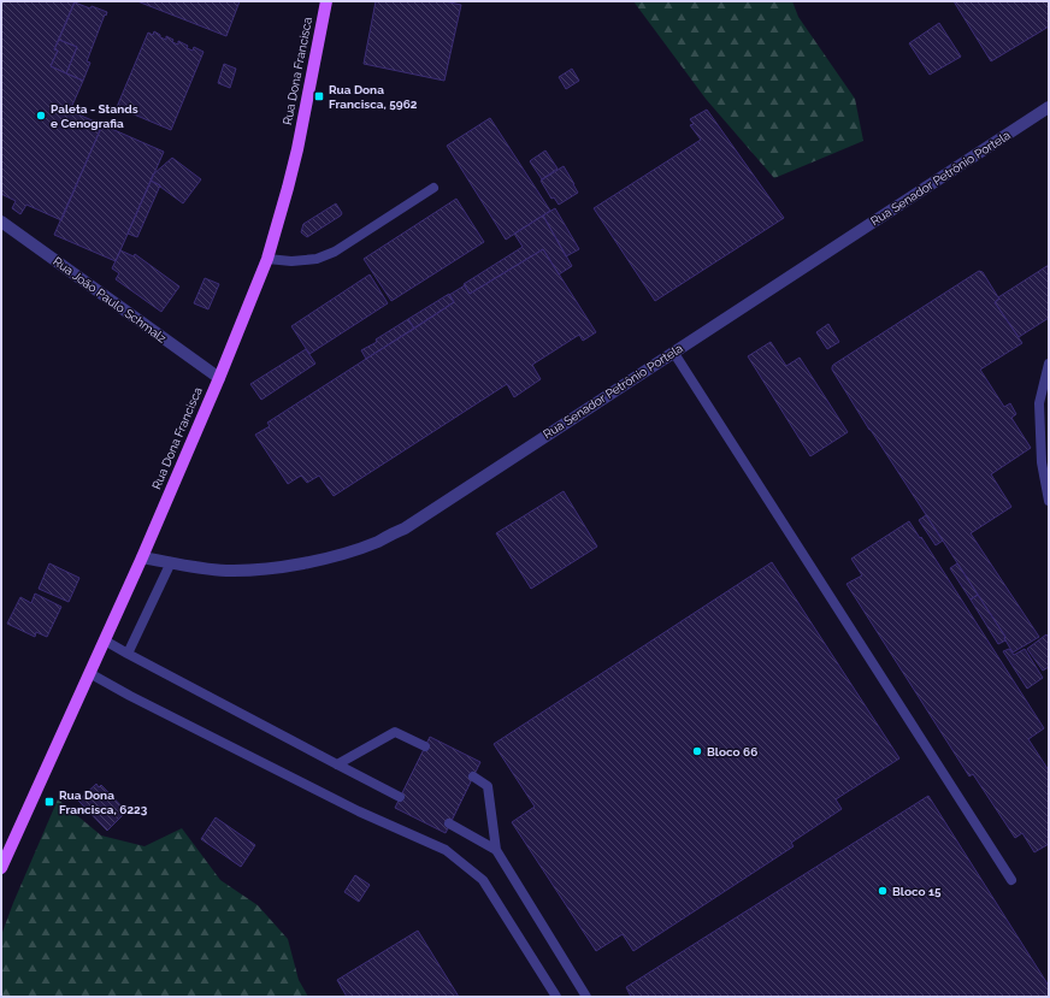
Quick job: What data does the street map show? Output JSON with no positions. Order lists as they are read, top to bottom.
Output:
{
  "streets": {
    "main road": ["Rua Dona Francisca"],
    "street": ["Rua Senador Petrônio Portela", "Rua João Paulo Schmalz"]
  },
  "crossings": [
    ["Rua Dona Francisca", "Rua Senador Petrônio Portela"],
    ["Rua Dona Francisca", "Rua João Paulo Schmalz"]
  ],
  "places": {
    "transit": ["Rua Dona Francisca, 5962", "Rua Dona Francisca, 6223"],
    "other": ["Paleta - Stands e Cenografia", "Bloco 66", "Bloco 15"]
  }
}
